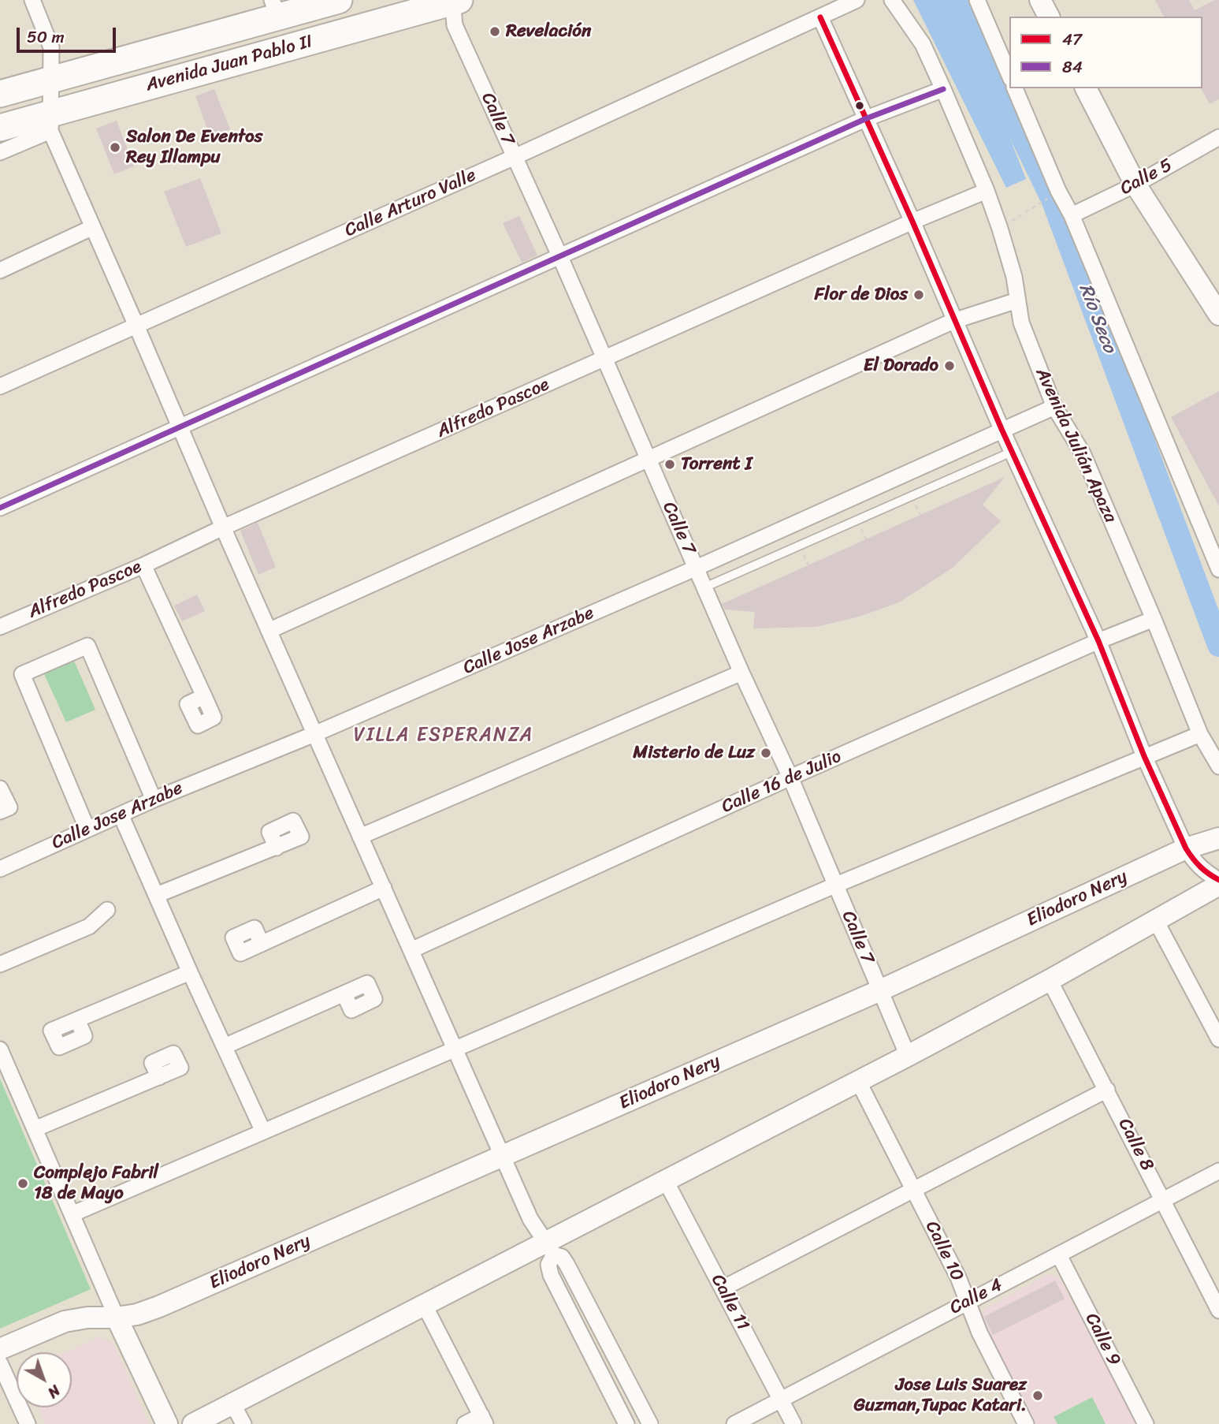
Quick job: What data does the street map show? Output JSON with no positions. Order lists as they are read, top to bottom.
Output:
{
  "streets": {
    "highway": ["Avenida Juan Pablo II"],
    "street": [
      "Calle 7",
      "Calle 5",
      "Calle Arturo Valle",
      "Alfredo Pascoe",
      "Avenida Julián Apaza",
      "Calle Jose Arzabe",
      "Calle 16 de Julio",
      "Eliodoro Nery",
      "Calle 8",
      "Calle 10",
      "Calle 4",
      "Calle 11",
      "Calle 9"
    ]
  },
  "crossings": [
    ["Avenida Juan Pablo II", "Calle 7"],
    ["Calle 7", "Calle Arturo Valle"],
    ["Calle 7", "Alfredo Pascoe"],
    ["Calle 7", "Calle Jose Arzabe"],
    ["Calle 7", "Calle 16 de Julio"],
    ["Calle 7", "Eliodoro Nery"],
    ["Alfredo Pascoe", "Avenida Julián Apaza"],
    ["Avenida Julián Apaza", "Calle Jose Arzabe"],
    ["Avenida Julián Apaza", "Calle 16 de Julio"],
    ["Calle 8", "Calle 4"],
    ["Calle 10", "Calle 4"],
    ["Calle 4", "Calle 11"],
    ["Calle 4", "Calle 9"]
  ],
  "districts": ["VILLA ESPERANZA"],
  "water": ["Río Seco"],
  "places": [
    "Revelación",
    "Salon De Eventos Rey Illampu",
    "Flor de Dios",
    "El Dorado",
    "Torrent I",
    "Misterio de Luz",
    "Complejo Fabril 18 de Mayo",
    "Jose Luis Suarez Guzman,Tupac Katari."
  ],
  "lines": ["transit line 47", "transit line 84"],
  "legend": ["47", "84"],
  "scale_bar": "50 m",
  "north": "bottom right"
}
